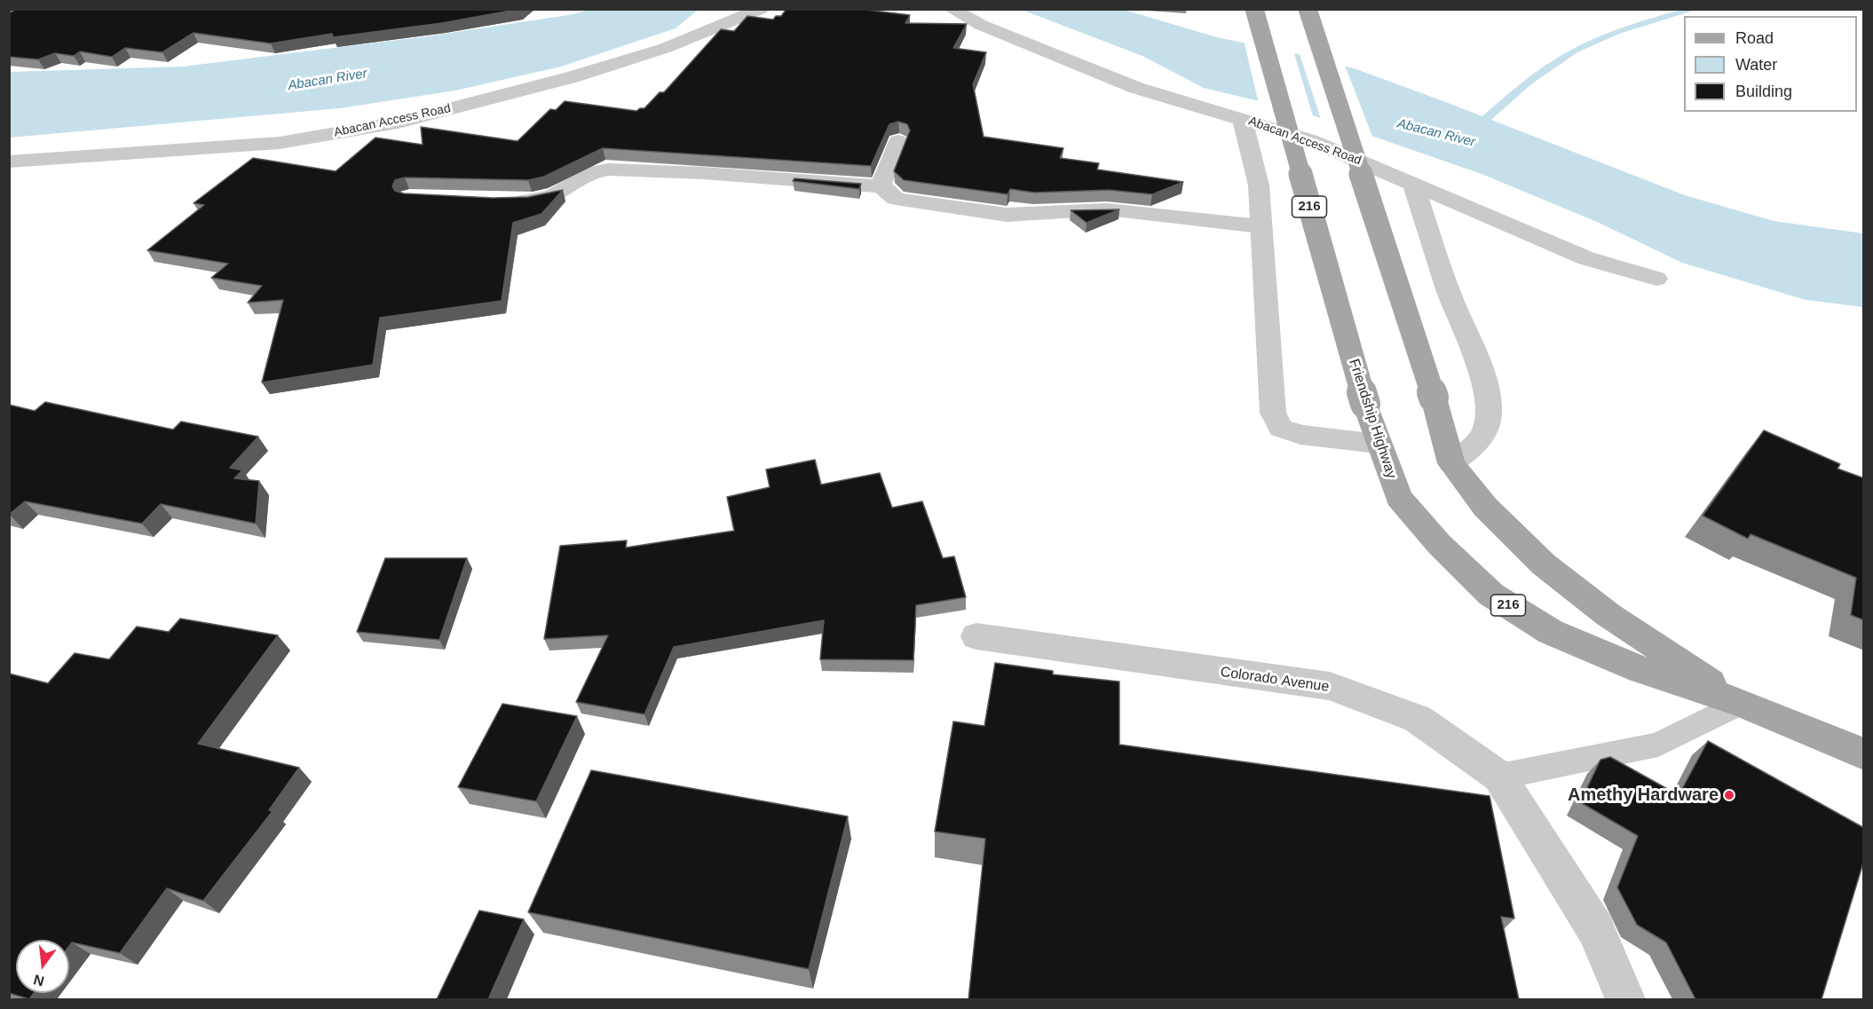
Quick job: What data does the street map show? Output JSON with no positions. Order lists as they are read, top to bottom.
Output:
{
  "streets": {
    "main road": ["216", "Friendship Highway"],
    "street": ["Abacan Access Road", "Colorado Avenue"]
  },
  "water": ["Abacan River"],
  "places": ["Amethy Hardware"],
  "legend": ["Road", "Water", "Building"],
  "north": "bottom"
}
